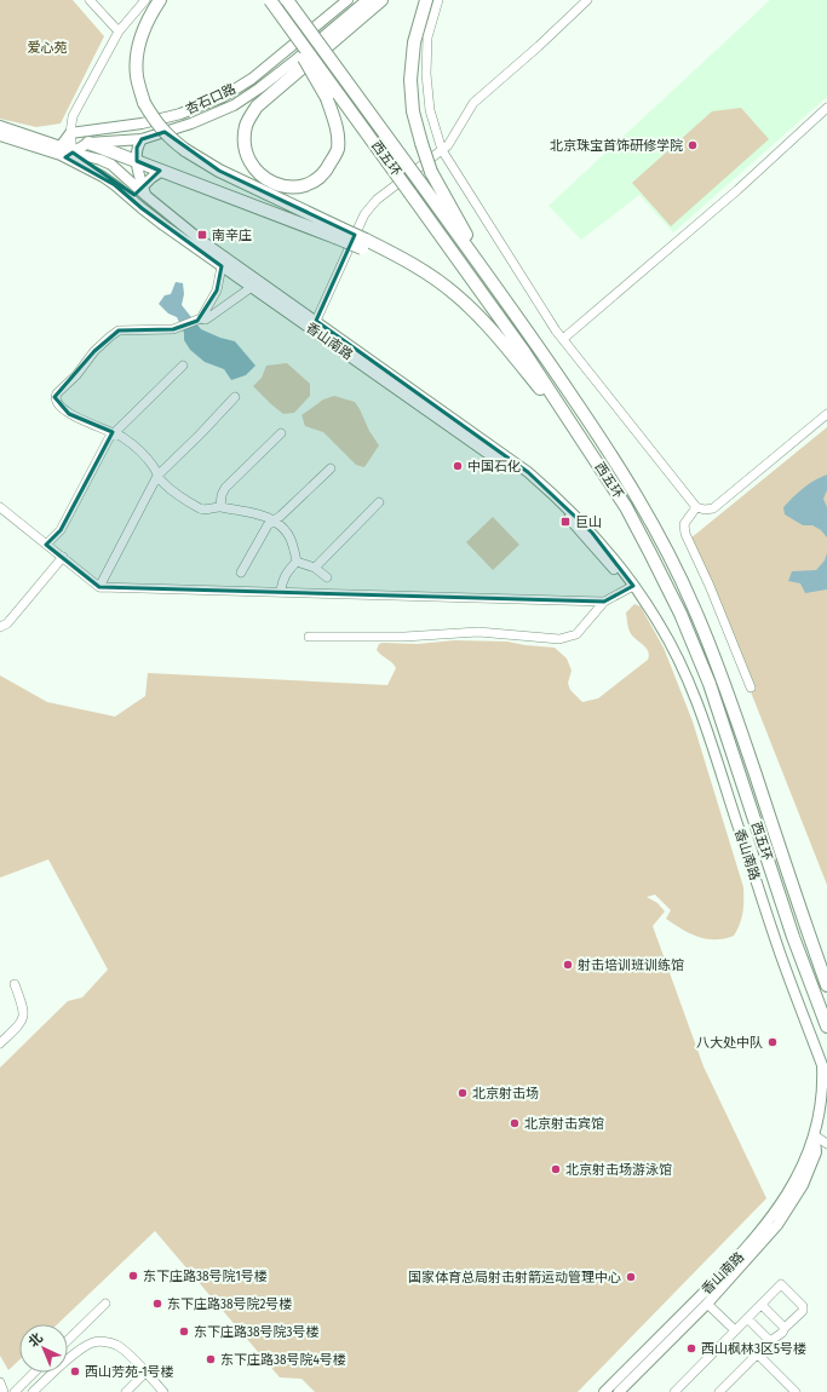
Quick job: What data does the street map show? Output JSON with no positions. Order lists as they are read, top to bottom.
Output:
{
  "streets": {
    "highway": ["西五环"],
    "main road": ["杏石口路", "香山南路"]
  },
  "parks": ["爱心苑"],
  "places": {
    "other": [
      "北京珠宝首饰研修学院",
      "中国石化",
      "射击培训班训练馆",
      "八大处中队",
      "北京射击场",
      "北京射击宾馆",
      "北京射击场游泳馆",
      "东下庄路38号院1号楼",
      "国家体育总局射击射箭运动管理中心",
      "东下庄路38号院2号楼",
      "东下庄路38号院3号楼",
      "西山枫林3区5号楼",
      "东下庄路38号院4号楼",
      "西山芳苑-1号楼"
    ],
    "transit": ["南辛庄", "巨山"]
  },
  "north": "top left"
}
